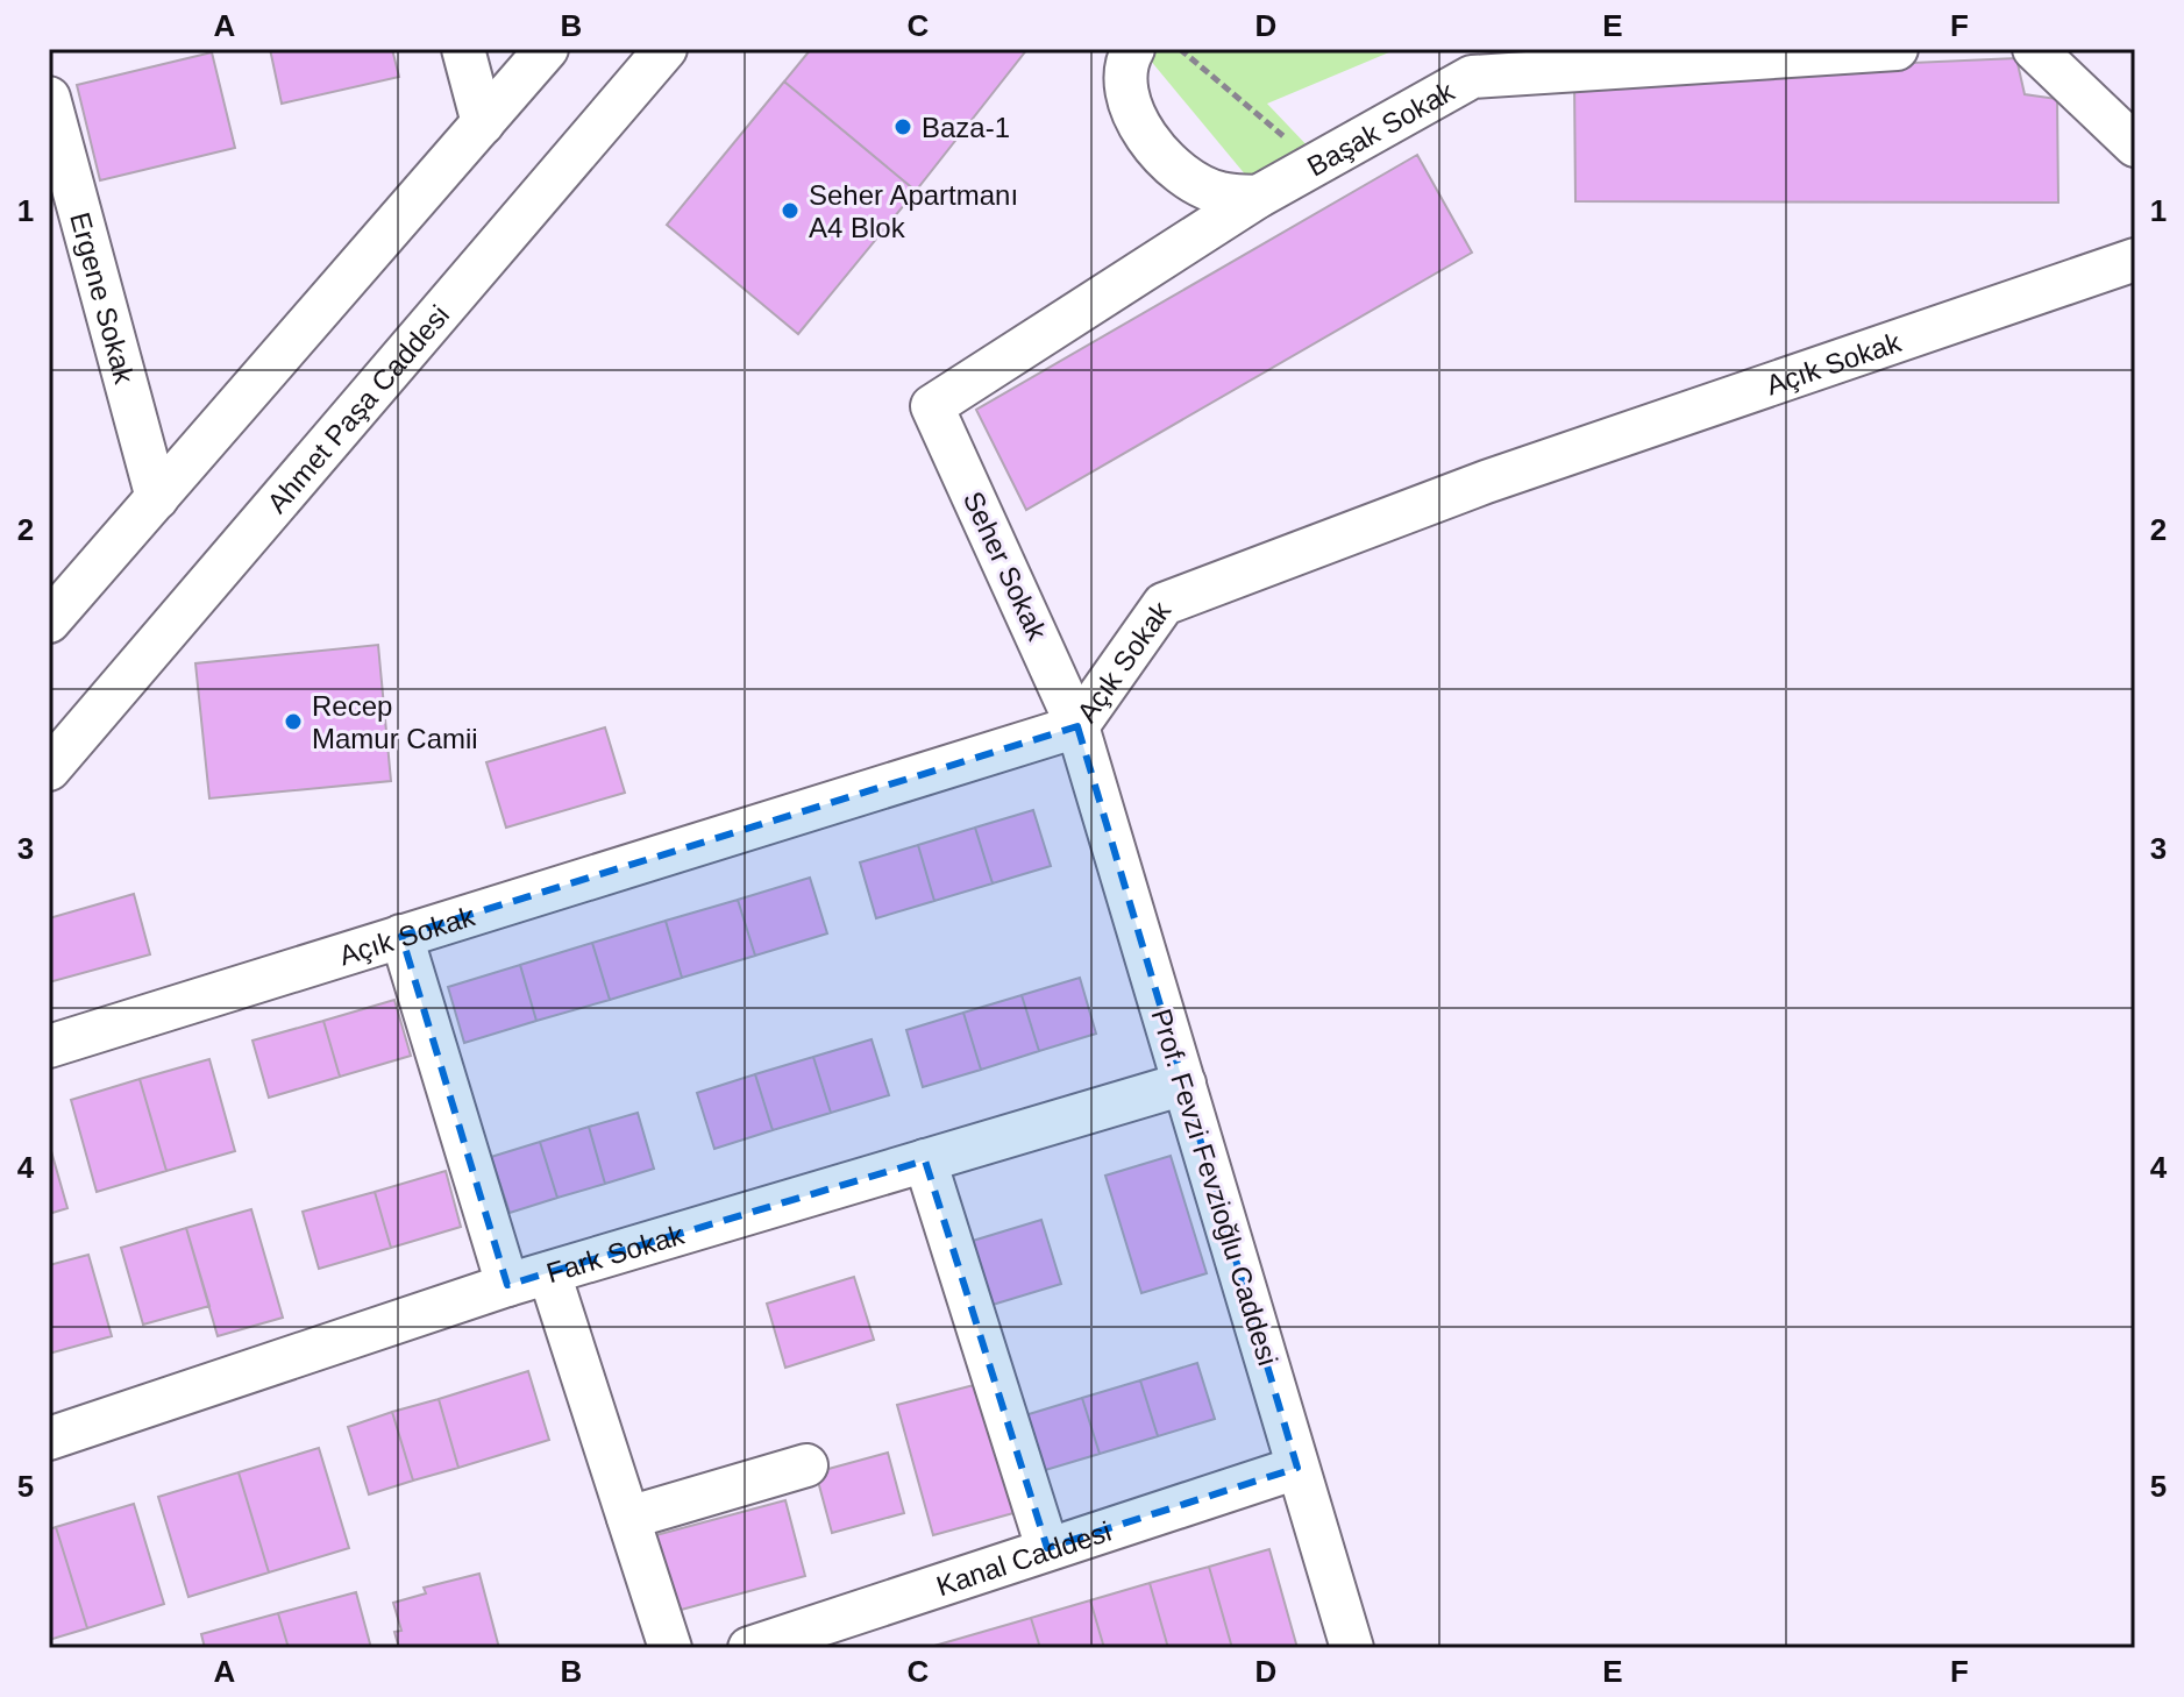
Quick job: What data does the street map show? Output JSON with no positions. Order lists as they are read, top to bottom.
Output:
{
  "streets": {
    "street": [
      "Başak Sokak",
      "Ergene Sokak",
      "Açık Sokak",
      "Ahmet Paşa Caddesi",
      "Seher Sokak",
      "Prof. Fevzi Fevzioğlu Caddesi",
      "Fark Sokak",
      "Kanal Caddesi"
    ]
  },
  "crossings": [
    ["Başak Sokak", "Seher Sokak"],
    ["Açık Sokak", "Seher Sokak"],
    ["Açık Sokak", "Prof. Fevzi Fevzioğlu Caddesi"],
    ["Seher Sokak", "Prof. Fevzi Fevzioğlu Caddesi"],
    ["Prof. Fevzi Fevzioğlu Caddesi", "Fark Sokak"],
    ["Prof. Fevzi Fevzioğlu Caddesi", "Kanal Caddesi"]
  ],
  "places": ["Baza-1", "Seher Apartmanı A4 Blok", "Recep Mamur Camii"],
  "grid": {
    "columns": [
      "A",
      "B",
      "C",
      "D",
      "E",
      "F"
    ],
    "rows": [
      "1",
      "2",
      "3",
      "4",
      "5"
    ]
  }
}
